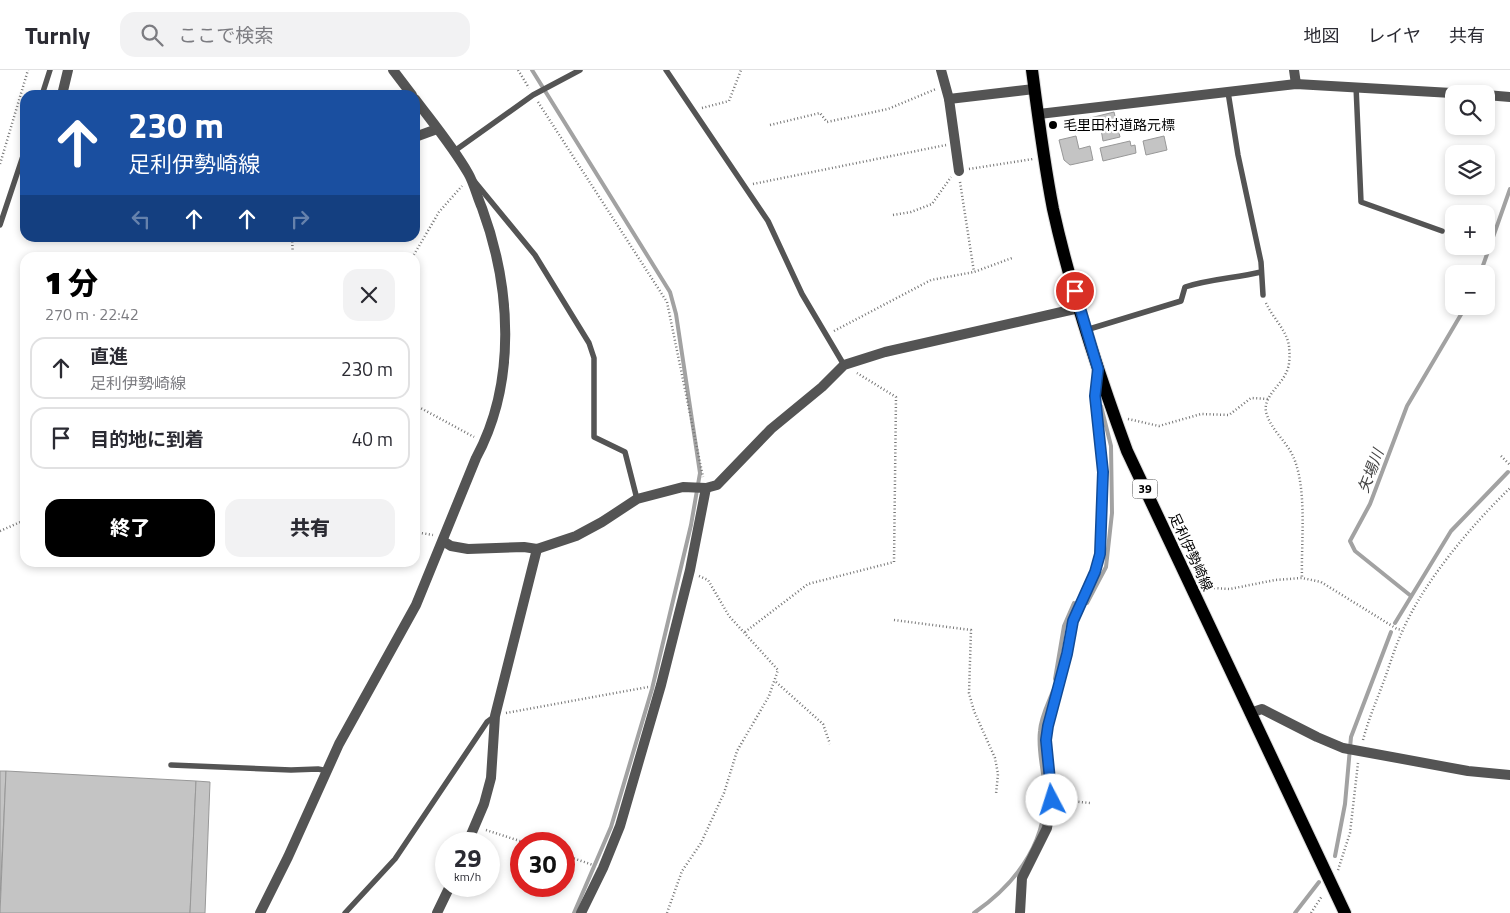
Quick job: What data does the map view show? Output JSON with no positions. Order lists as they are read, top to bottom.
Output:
{
  "streets": {
    "main road": ["39", "足利伊勢崎線"]
  },
  "water": ["矢場川"],
  "places": ["毛里田村道路元標"],
  "page": {
    "header": "Turnly",
    "search": "ここで検索",
    "nav": ["地図", "レイヤ", "共有"],
    "map_buttons": ["+", "−"],
    "turn": ["230 m", "足利伊勢崎線"],
    "heading": ["1 分", "270 m · 22:42"],
    "list": [
      {
        "name": "直進",
        "note": "足利伊勢崎線",
        "value": "230 m"
      },
      {
        "name": "目的地に到着",
        "value": "40 m"
      }
    ],
    "buttons": ["終了", "共有"],
    "speed": "29 km/h",
    "limit": "30"
  }
}
